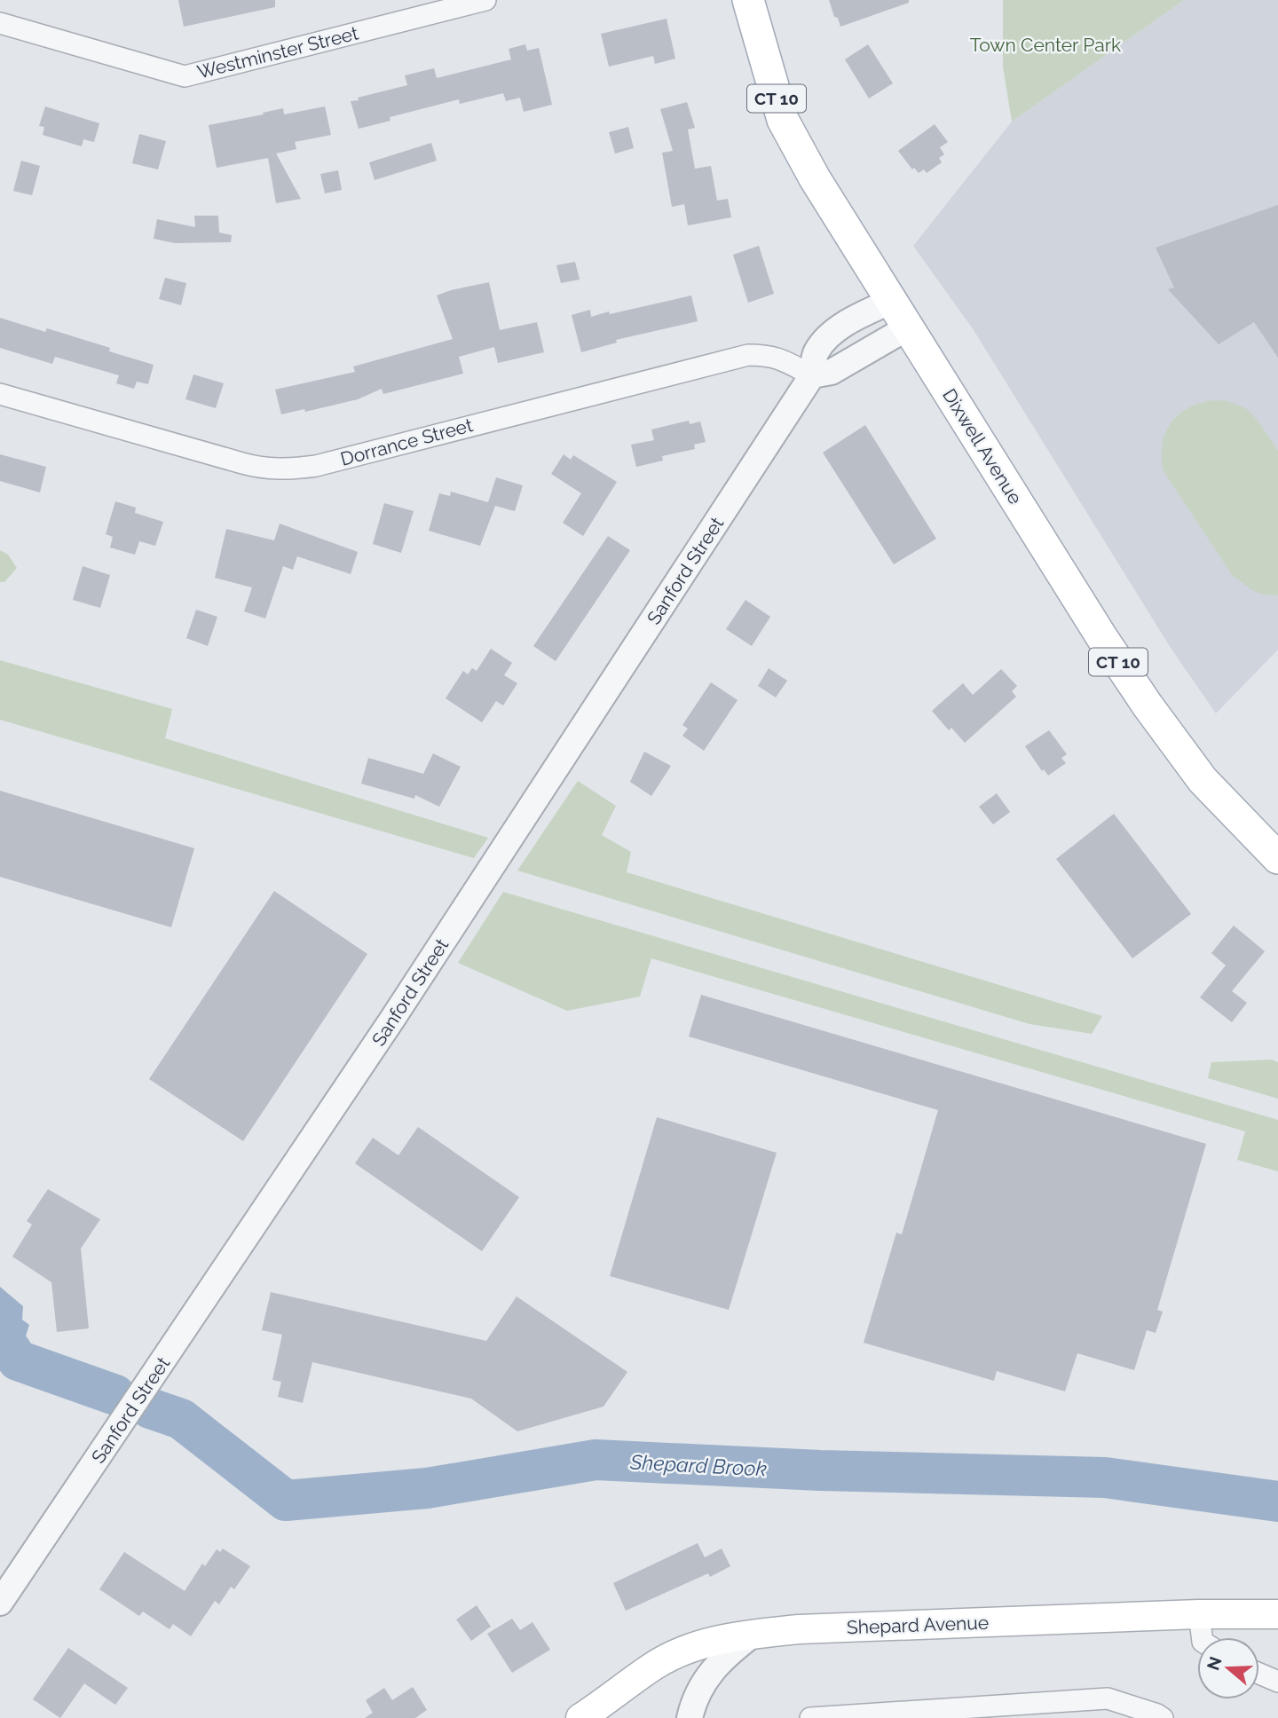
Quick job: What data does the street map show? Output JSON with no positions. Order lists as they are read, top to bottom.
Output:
{
  "streets": {
    "main road": ["CT 10", "Dixwell Avenue", "Shepard Avenue"],
    "street": ["Westminster Street", "Dorrance Street", "Sanford Street"]
  },
  "crossings": [
    ["Dorrance Street", "Sanford Street"],
    ["Dixwell Avenue", "Sanford Street"]
  ],
  "water": ["Shepard Brook"],
  "parks": ["Town Center Park"],
  "north": "left"
}
